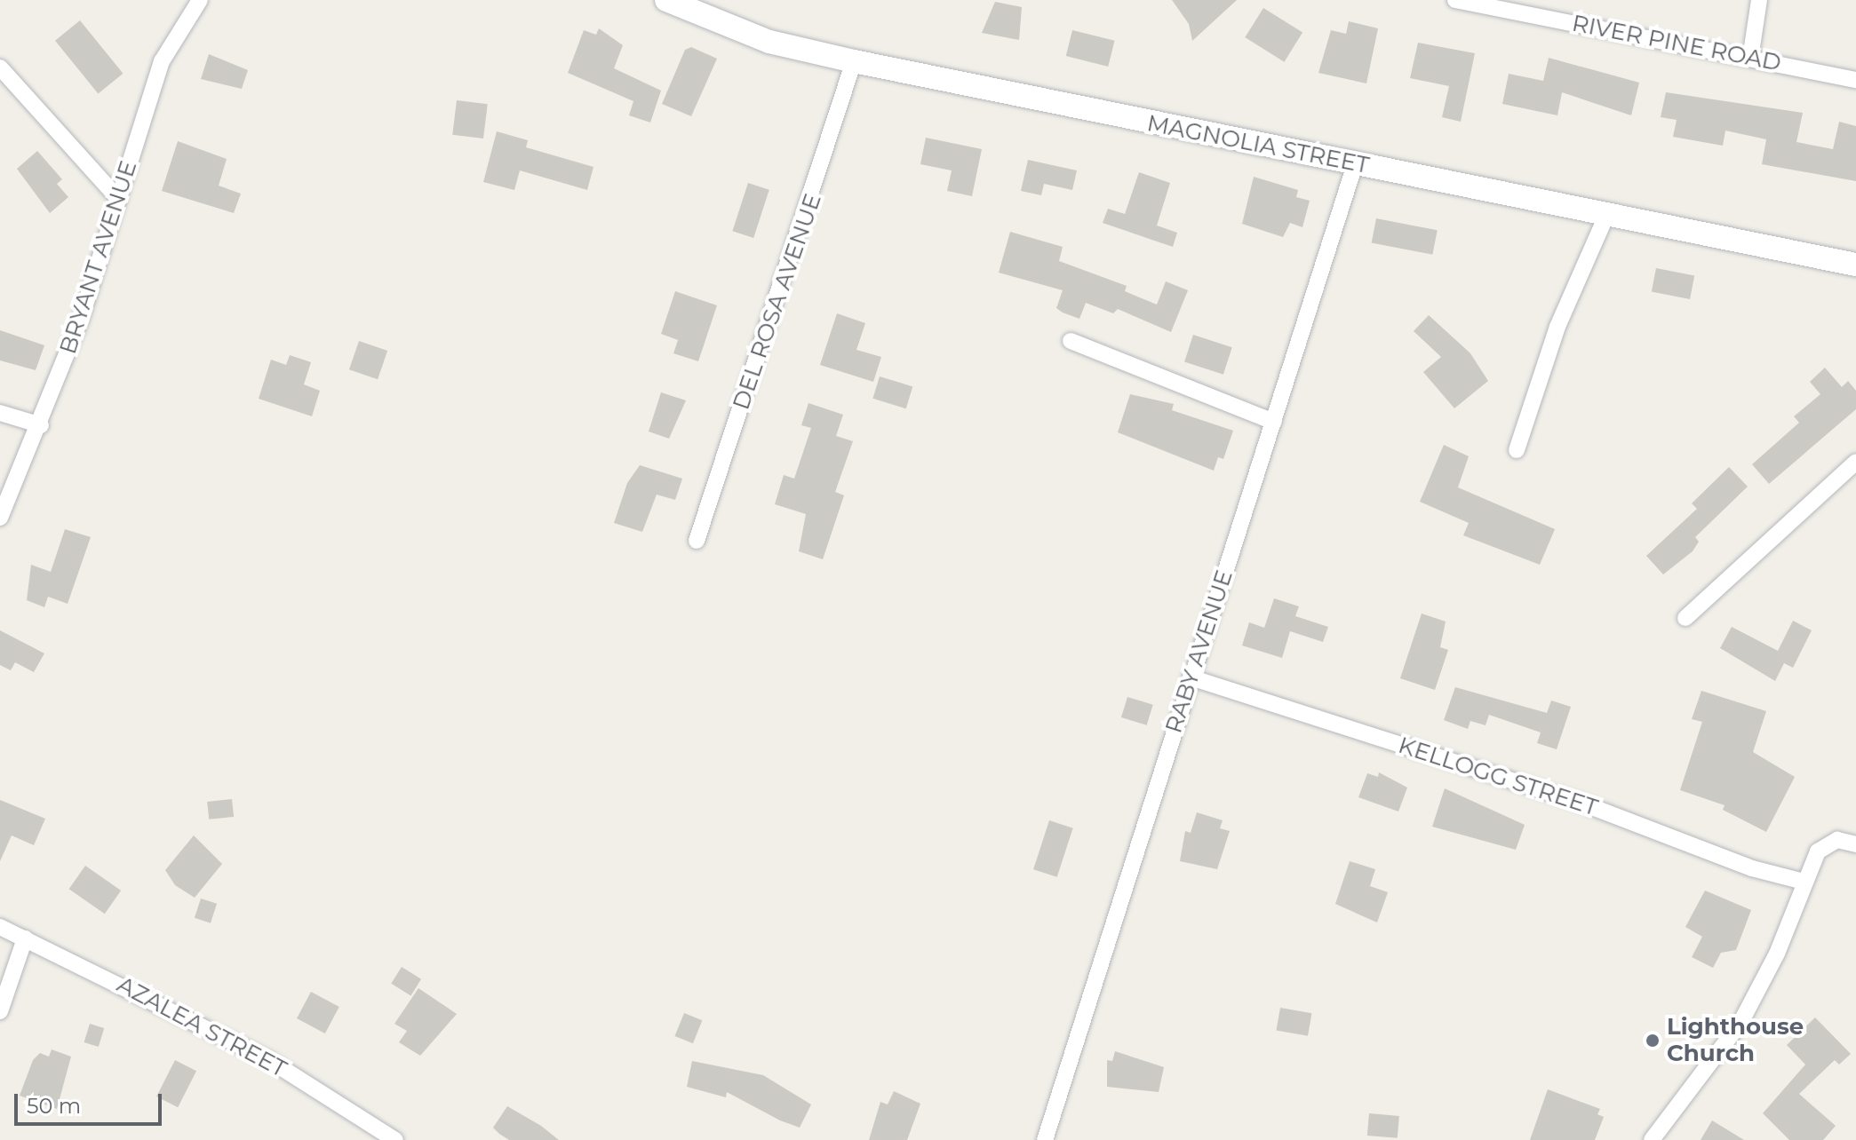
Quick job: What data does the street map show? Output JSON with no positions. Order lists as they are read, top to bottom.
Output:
{
  "streets": {
    "street": [
      "RIVER PINE ROAD",
      "MAGNOLIA STREET",
      "BRYANT AVENUE",
      "DEL ROSA AVENUE",
      "RABY AVENUE",
      "KELLOGG STREET",
      "AZALEA STREET"
    ]
  },
  "crossings": [
    ["MAGNOLIA STREET", "DEL ROSA AVENUE"],
    ["MAGNOLIA STREET", "RABY AVENUE"],
    ["RABY AVENUE", "KELLOGG STREET"]
  ],
  "places": ["Lighthouse Church"],
  "scale_bar": "50 m"
}
